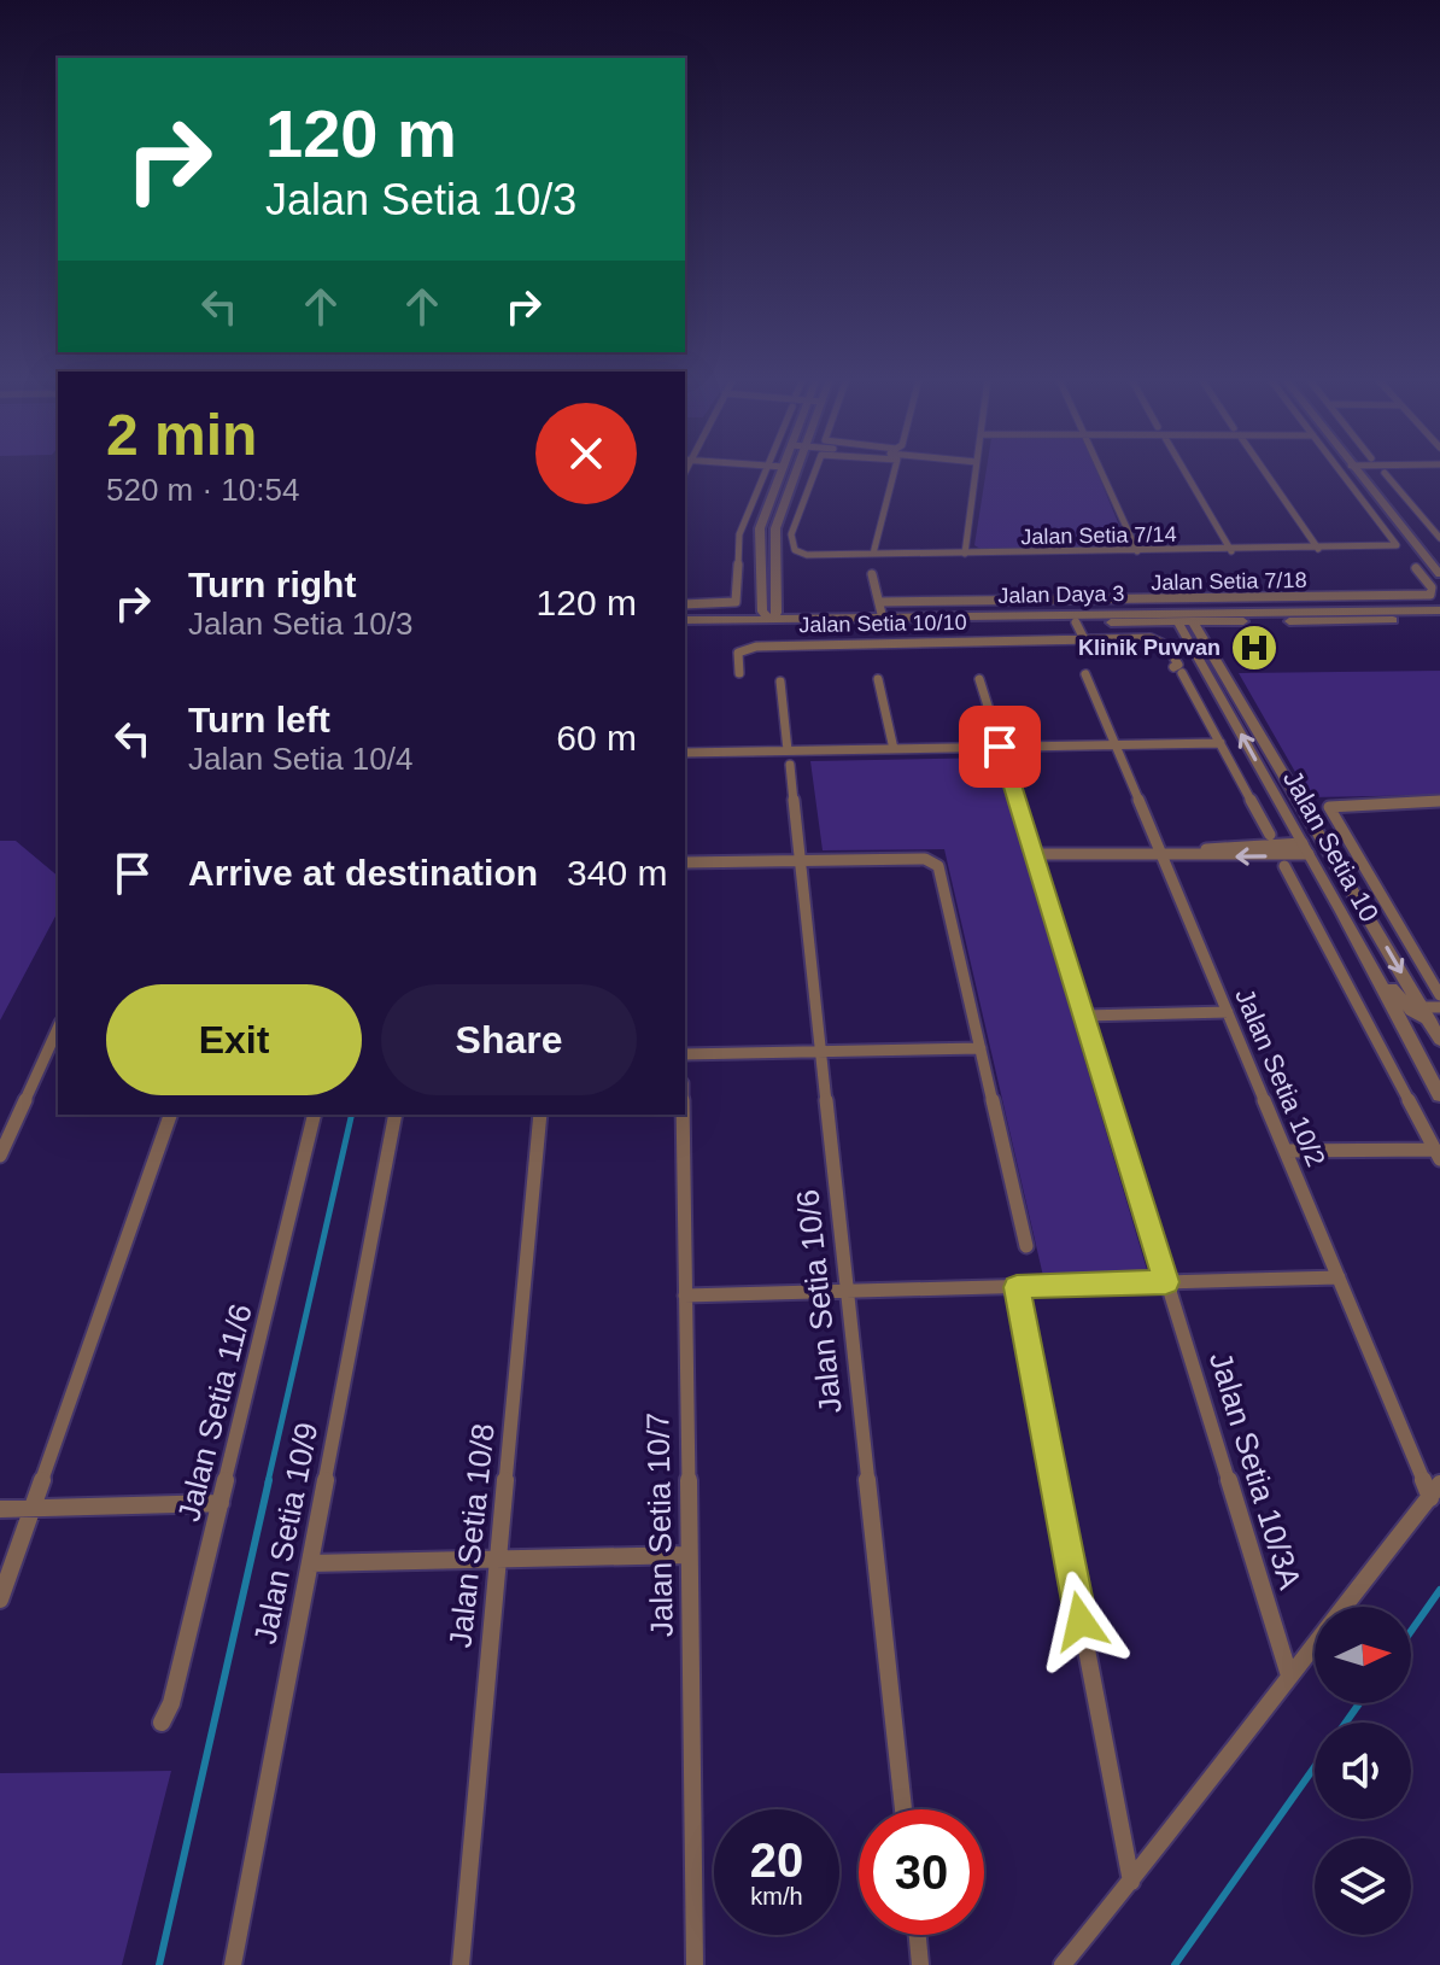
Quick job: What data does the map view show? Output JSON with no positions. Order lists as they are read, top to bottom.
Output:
{
  "streets": {
    "street": [
      "Jalan Setia 7/14",
      "Jalan Setia 7/18",
      "Jalan Daya 3",
      "Jalan Setia 10/10",
      "Jalan Setia 10",
      "Jalan Setia 10/2",
      "Jalan Setia 10/6",
      "Jalan Setia 11/6",
      "Jalan Setia 10/3A",
      "Jalan Setia 10/7",
      "Jalan Setia 10/9",
      "Jalan Setia 10/8"
    ]
  },
  "crossings": [
    ["Jalan Daya 3", "Jalan Setia 10"]
  ],
  "places": {
    "hospital": ["Klinik Puvvan"]
  },
  "north": "right",
  "page": {
    "turn": ["120 m", "Jalan Setia 10/3"],
    "heading": ["2 min", "520 m · 10:54"],
    "list": [
      {
        "name": "Turn right",
        "note": "Jalan Setia 10/3",
        "value": "120 m"
      },
      {
        "name": "Turn left",
        "note": "Jalan Setia 10/4",
        "value": "60 m"
      },
      {
        "name": "Arrive at destination",
        "value": "340 m"
      }
    ],
    "buttons": ["Exit", "Share"],
    "speed": "20 km/h",
    "limit": "30"
  }
}
